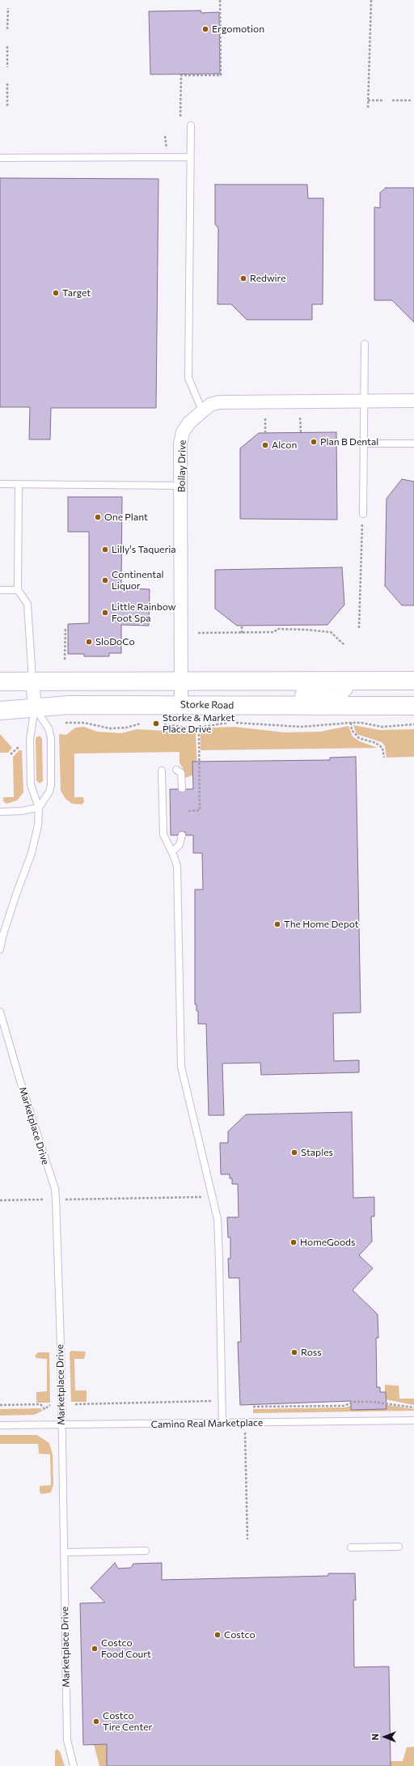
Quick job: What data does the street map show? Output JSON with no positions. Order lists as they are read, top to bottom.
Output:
{
  "streets": {
    "main road": ["Storke Road"],
    "street": ["Bollay Drive"],
    "lane": ["Marketplace Drive", "Camino Real Marketplace"]
  },
  "crossings": [
    ["Bollay Drive", "Storke Road"],
    ["Marketplace Drive", "Camino Real Marketplace"]
  ],
  "places": [
    "Ergomotion",
    "Redwire",
    "Target",
    "Plan B Dental",
    "Alcon",
    "One Plant",
    "Lilly's Taqueria",
    "Continental Liquor",
    "Little Rainbow Foot Spa",
    "SloDoCo",
    "Storke & Market Place Drive",
    "The Home Depot",
    "Staples",
    "HomeGoods",
    "Ross",
    "Costco",
    "Costco Food Court",
    "Costco Tire Center"
  ],
  "north": "left"
}
